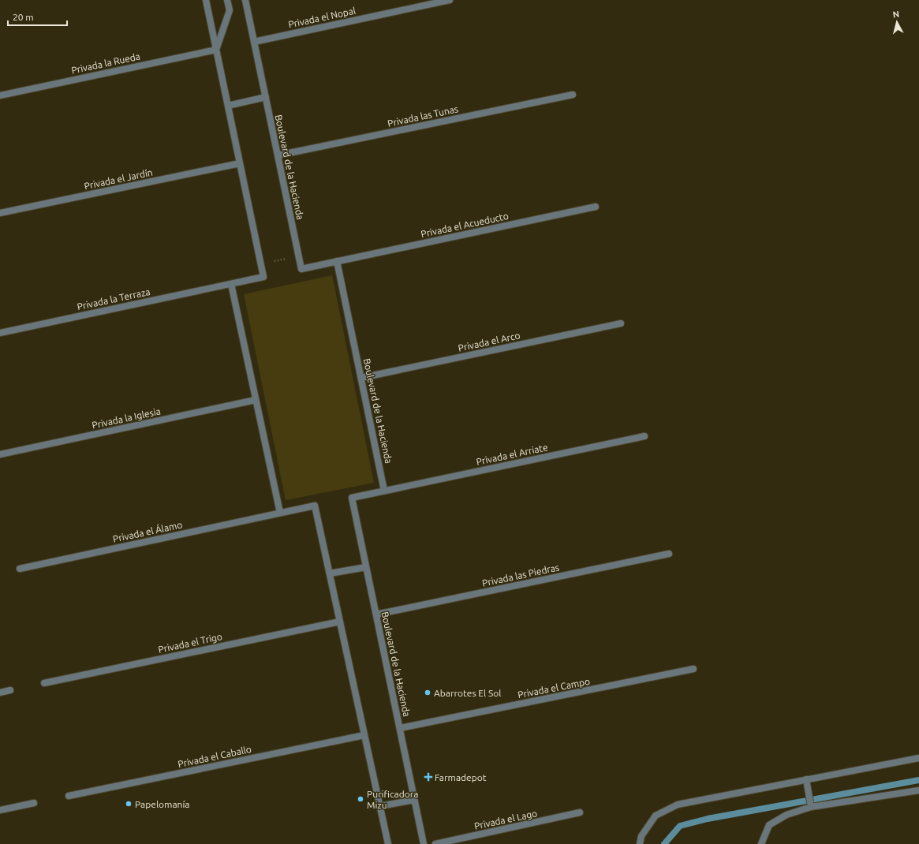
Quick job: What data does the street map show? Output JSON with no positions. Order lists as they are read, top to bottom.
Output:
{
  "streets": {
    "street": [
      "Privada el Nopal",
      "Privada la Rueda",
      "Privada las Tunas",
      "Boulevard de la Hacienda",
      "Privada el Jardín",
      "Privada el Acueducto",
      "Privada la Terraza",
      "Privada el Arco",
      "Privada la Iglesia",
      "Privada el Arriate",
      "Privada el Álamo",
      "Privada las Piedras",
      "Privada el Trigo",
      "Privada el Campo",
      "Privada el Caballo",
      "Privada el Lago"
    ]
  },
  "crossings": [
    ["Privada el Nopal", "Boulevard de la Hacienda"],
    ["Privada las Tunas", "Boulevard de la Hacienda"],
    ["Boulevard de la Hacienda", "Privada el Acueducto"],
    ["Boulevard de la Hacienda", "Privada el Arco"],
    ["Boulevard de la Hacienda", "Privada el Arriate"],
    ["Boulevard de la Hacienda", "Privada las Piedras"],
    ["Boulevard de la Hacienda", "Privada el Campo"]
  ],
  "places": {
    "other": ["Abarrotes El Sol", "Purificadora Mizu", "Papelomanía"],
    "health": ["Farmadepot"]
  },
  "scale_bar": "20 m",
  "north": "top"
}
